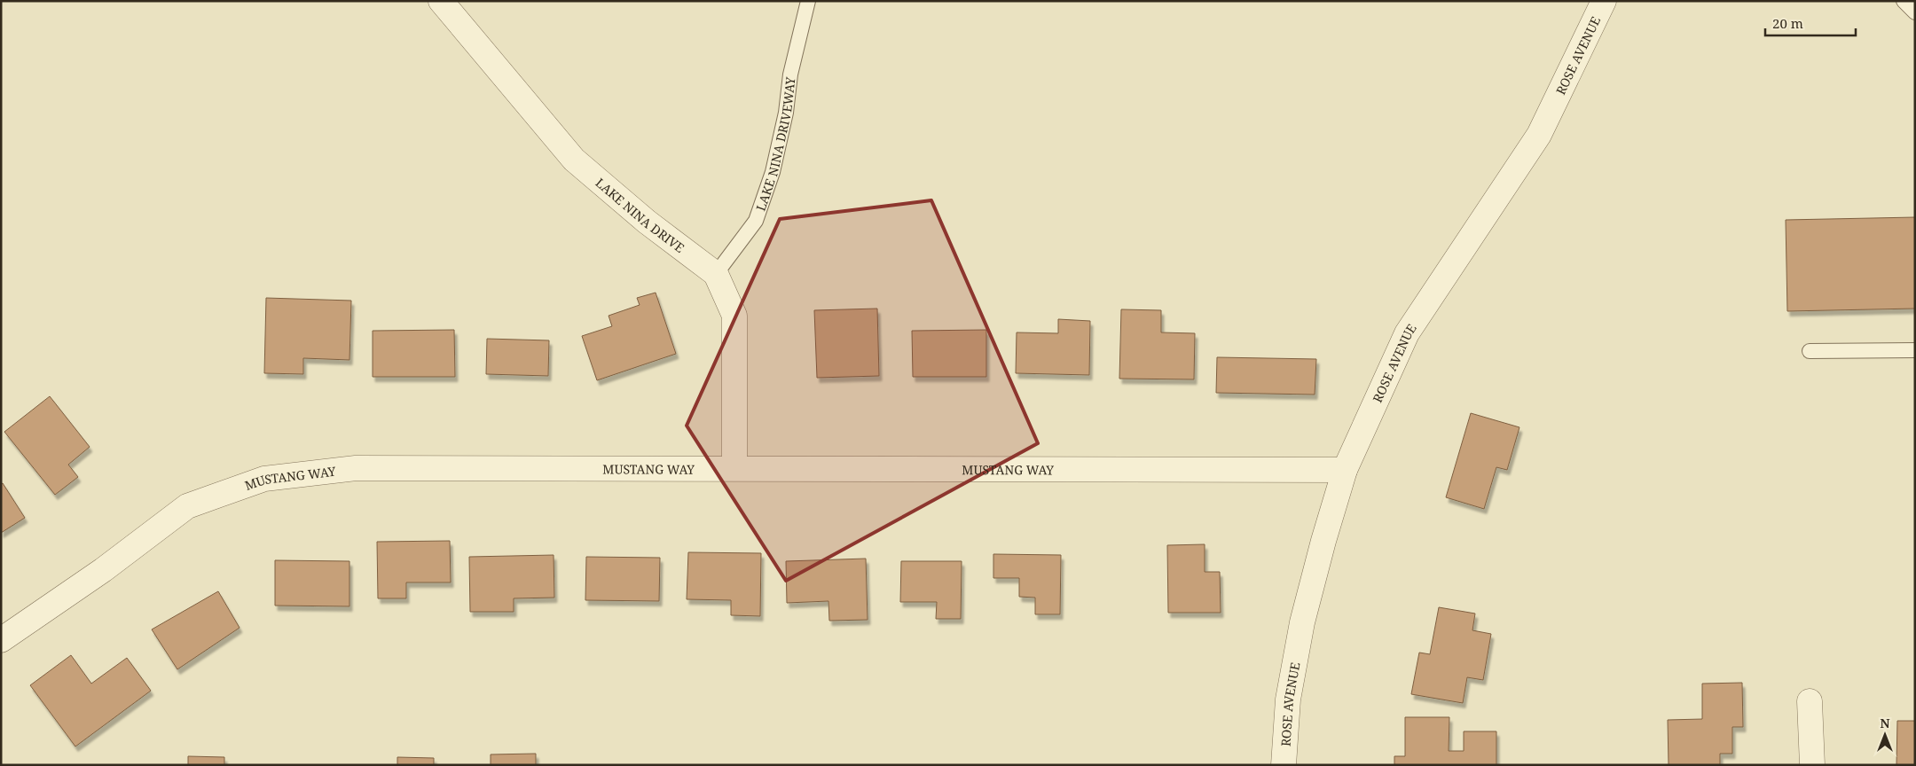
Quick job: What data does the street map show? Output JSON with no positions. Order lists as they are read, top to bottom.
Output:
{
  "streets": {
    "street": ["ROSE AVENUE", "LAKE NINA DRIVE", "MUSTANG WAY"],
    "lane": ["LAKE NINA DRIVEWAY"]
  },
  "crossings": [
    ["ROSE AVENUE", "MUSTANG WAY"],
    ["LAKE NINA DRIVEWAY", "LAKE NINA DRIVE"],
    ["LAKE NINA DRIVE", "MUSTANG WAY"]
  ],
  "scale_bar": "20 m",
  "north": "top"
}
